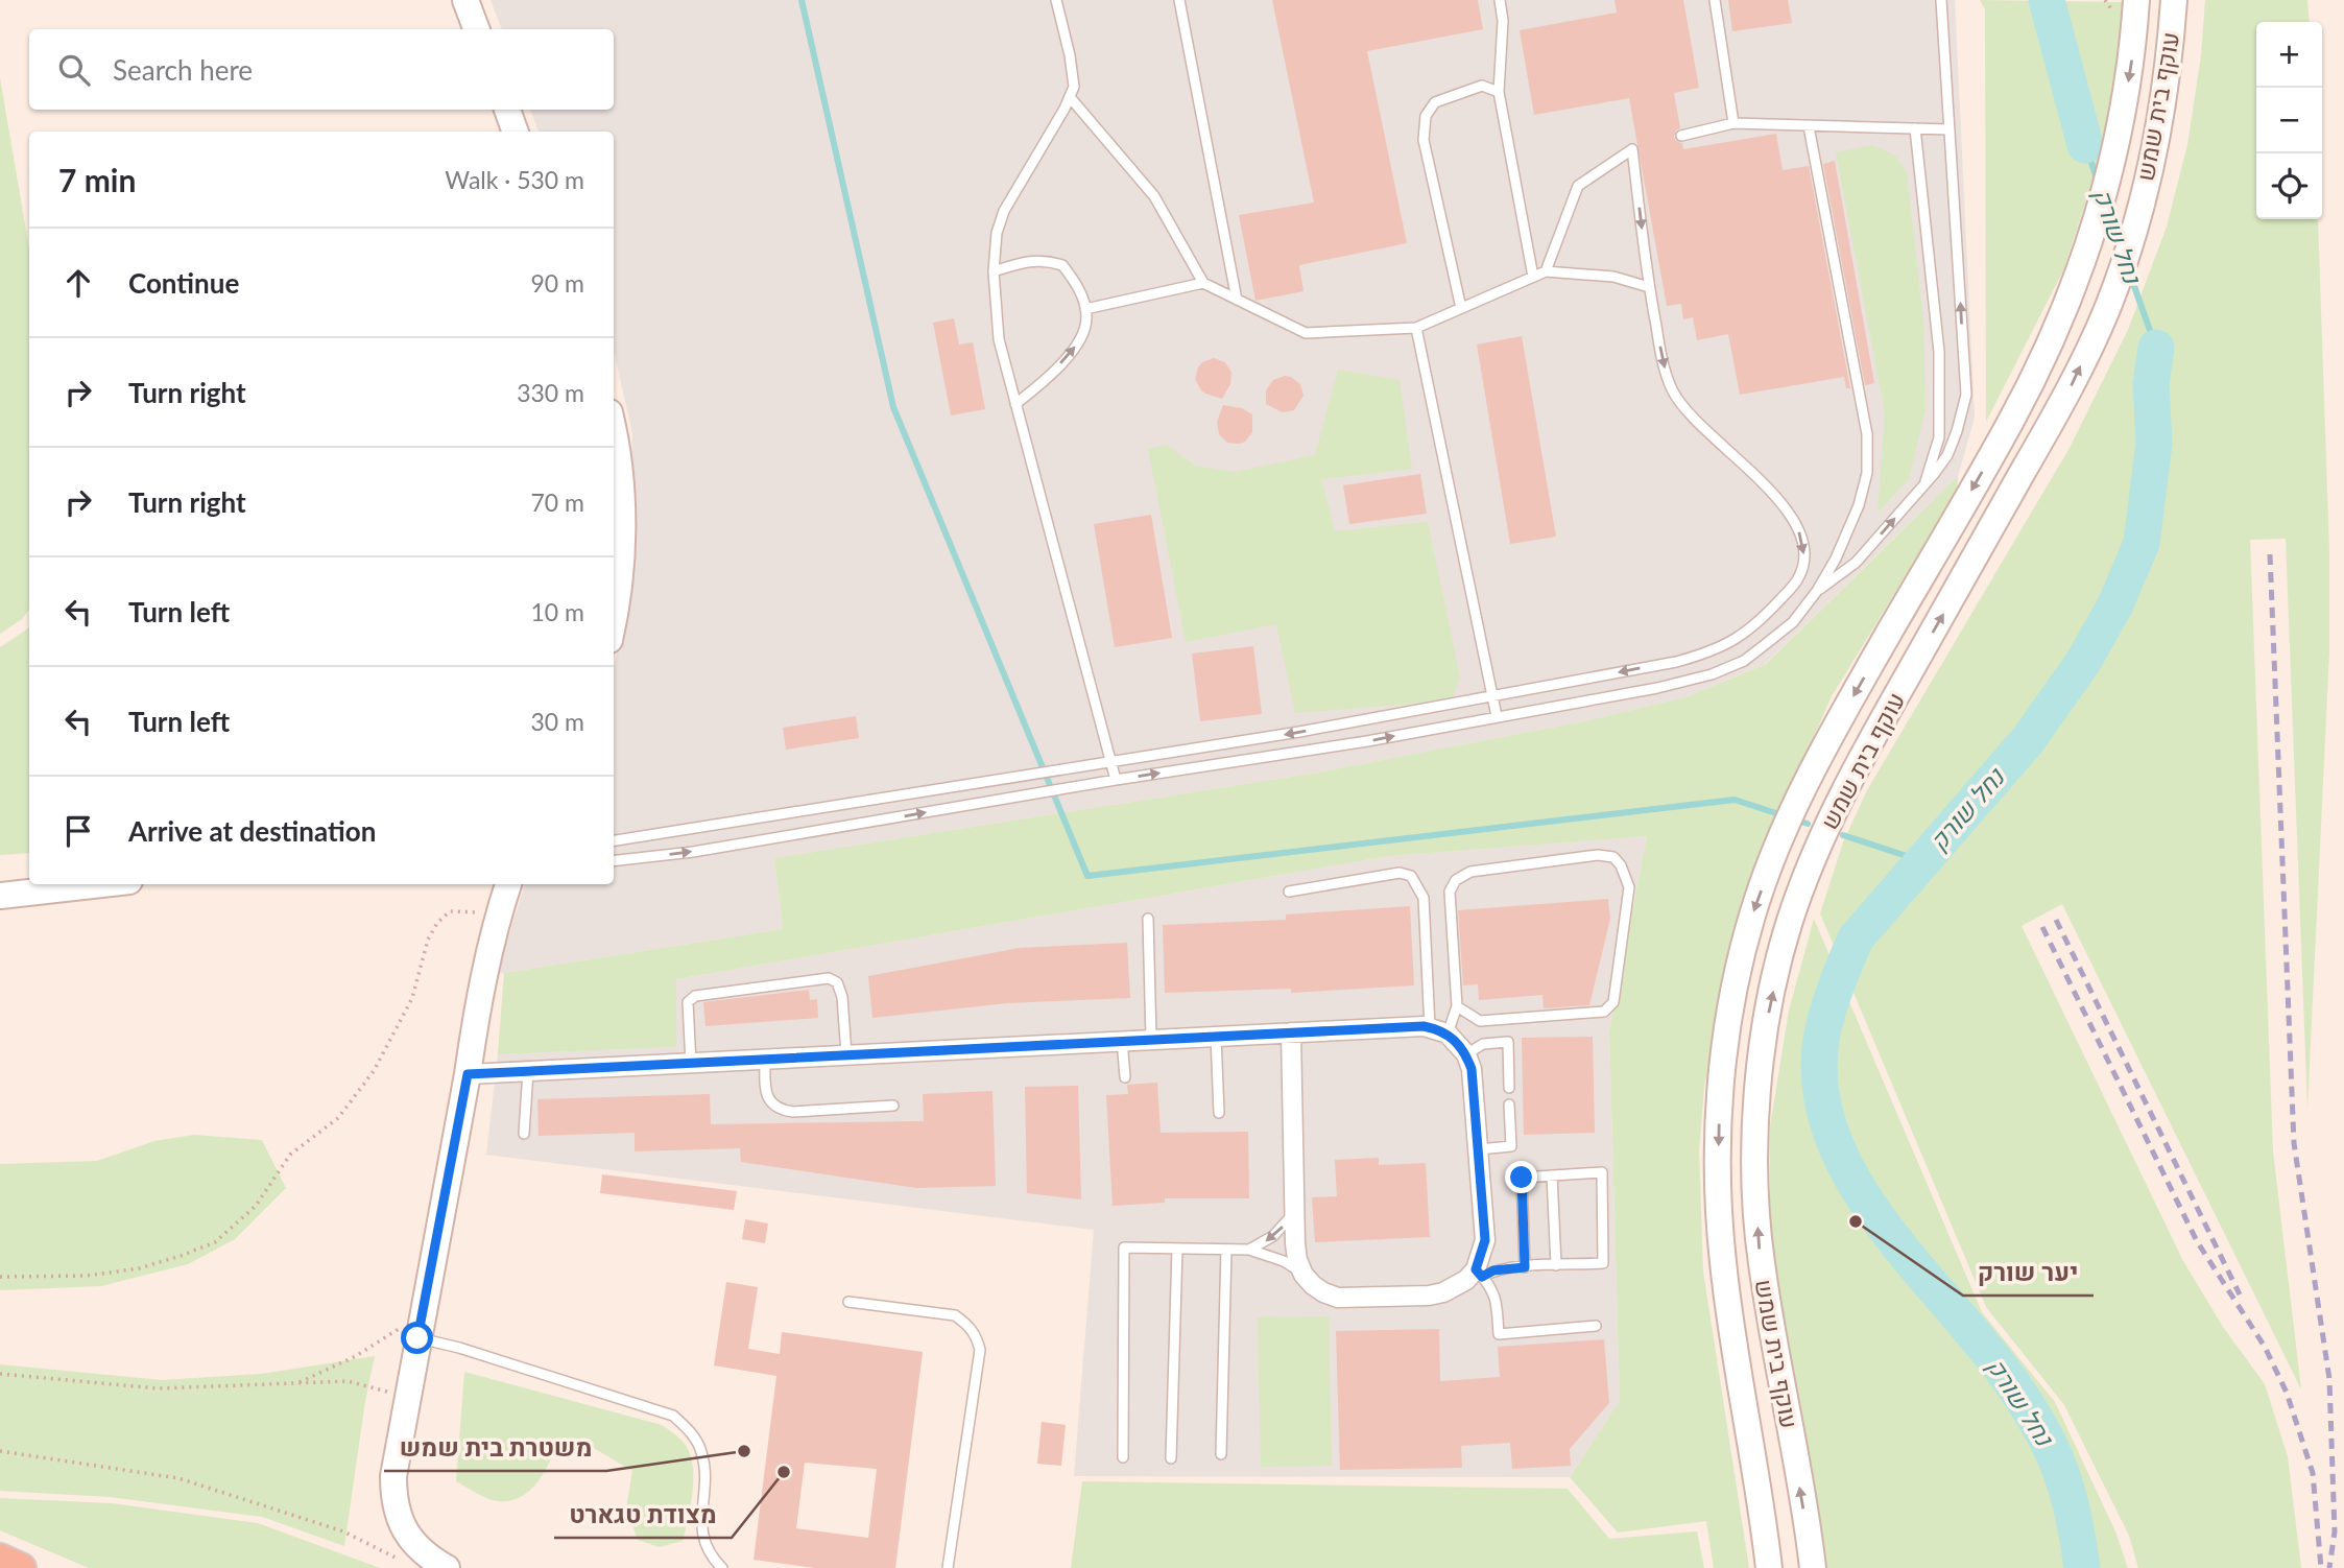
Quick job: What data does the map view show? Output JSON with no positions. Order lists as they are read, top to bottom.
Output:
{
  "streets": {
    "main road": ["עוקף בית שמש"]
  },
  "water": ["נחל שורק"],
  "places": ["יער שורק", "משטרת בית שמש", "מצודת טגארט"],
  "page": {
    "map_buttons": ["+", "−"],
    "search": "Search here",
    "heading": ["7 min", "Walk · 530 m"],
    "list": [
      ["Continue", "90 m"],
      ["Turn right", "330 m"],
      ["Turn right", "70 m"],
      ["Turn left", "10 m"],
      ["Turn left", "30 m"],
      "Arrive at destination"
    ]
  }
}
